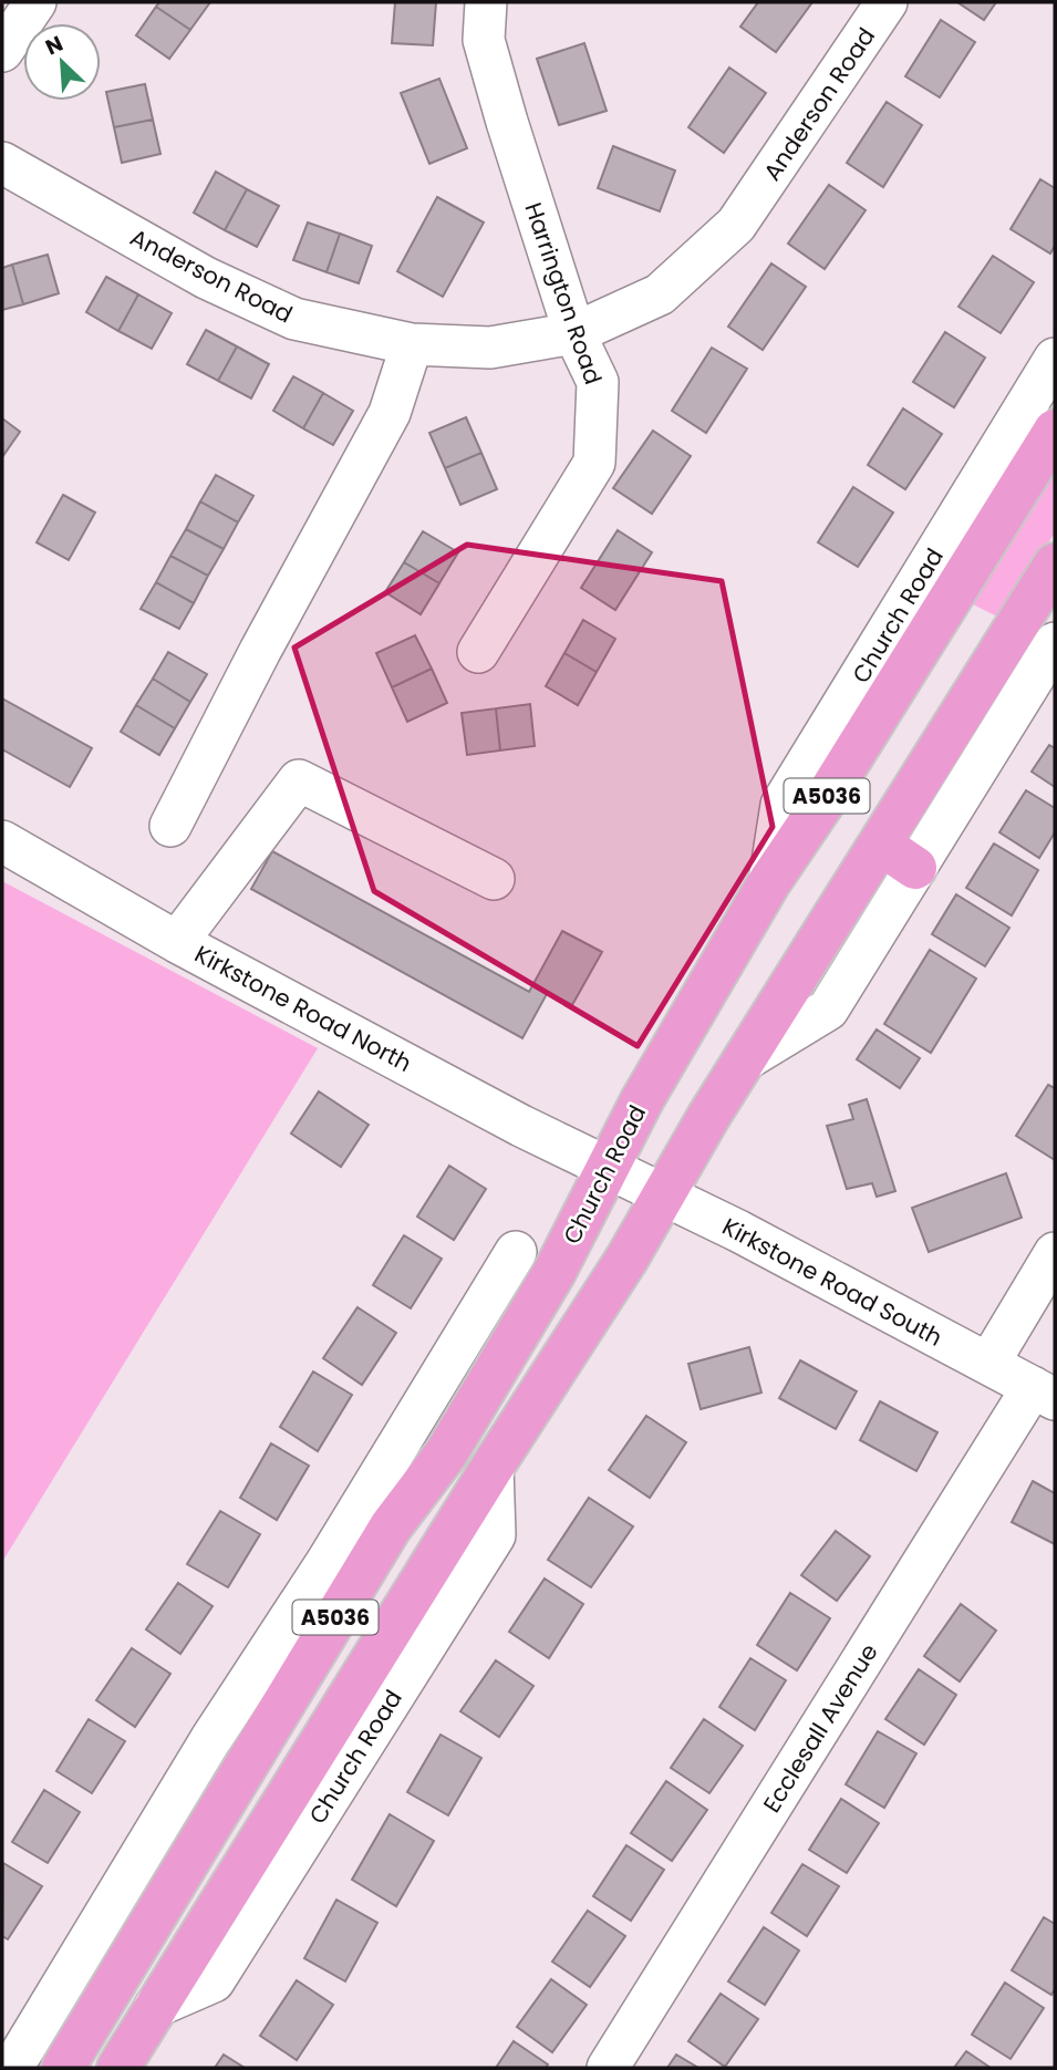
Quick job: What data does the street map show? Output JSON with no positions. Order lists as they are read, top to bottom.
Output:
{
  "streets": {
    "highway": ["Church Road", "A5036"],
    "street": [
      "Anderson Road",
      "Harrington Road",
      "Kirkstone Road North",
      "Kirkstone Road South",
      "Ecclesall Avenue"
    ]
  },
  "crossings": [
    ["Anderson Road", "Harrington Road"],
    ["Church Road", "Kirkstone Road North"],
    ["Church Road", "Kirkstone Road South"],
    ["Kirkstone Road North", "Kirkstone Road South"],
    ["Kirkstone Road South", "Ecclesall Avenue"]
  ],
  "north": "top left"
}
